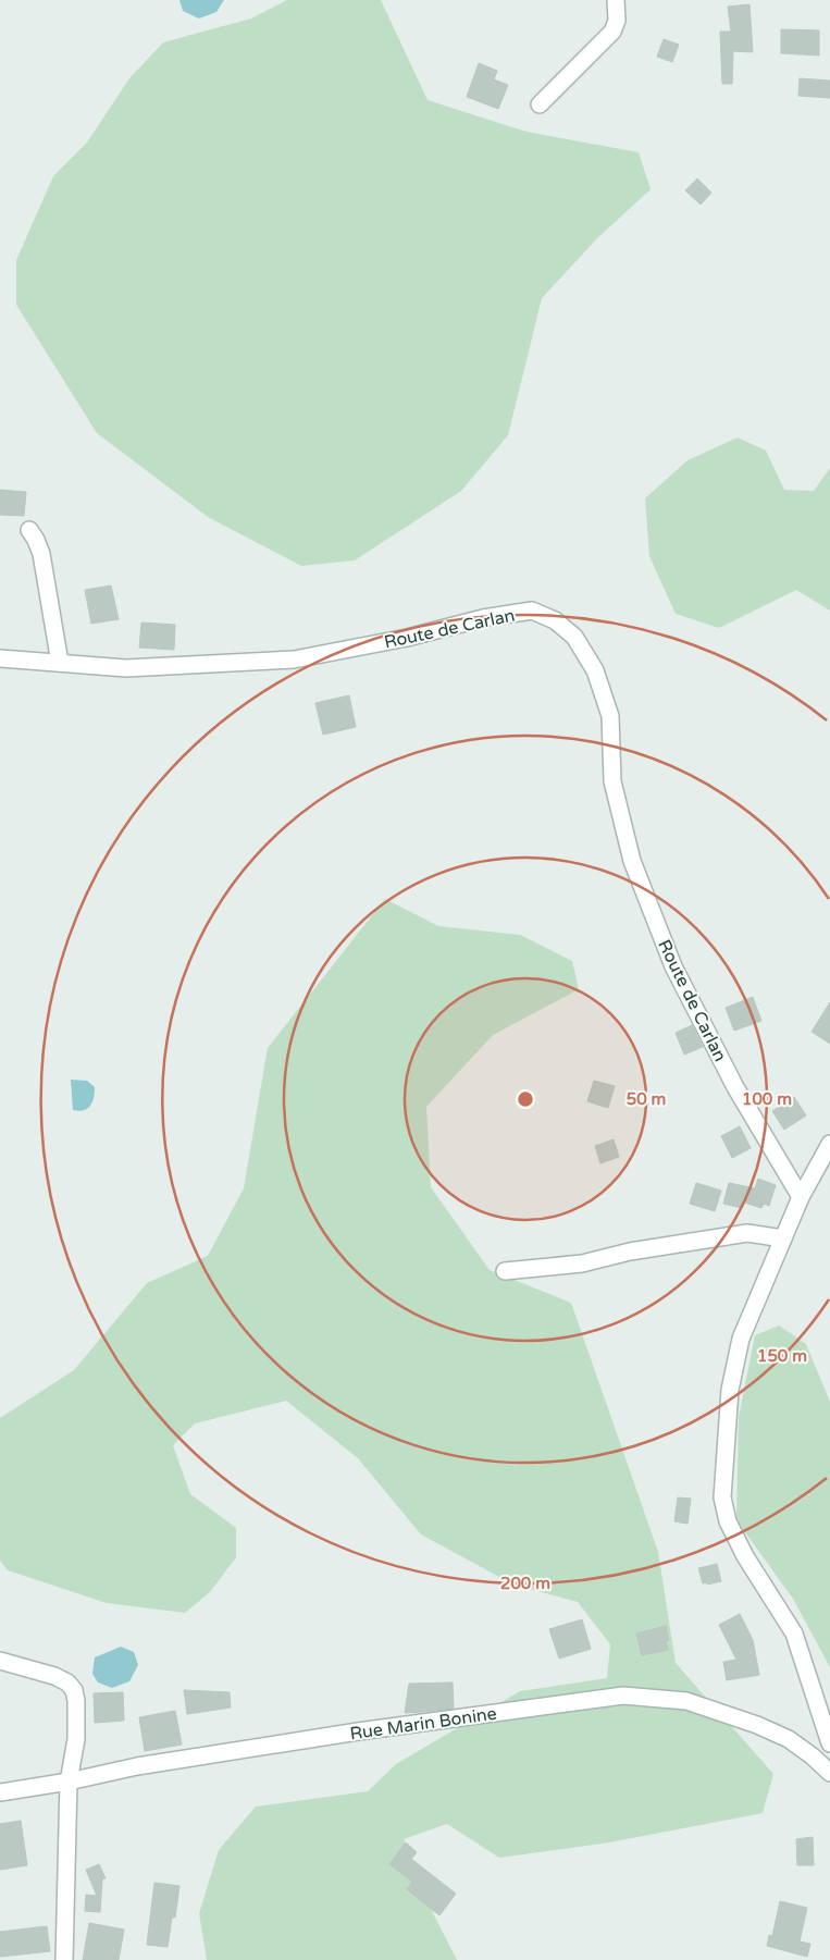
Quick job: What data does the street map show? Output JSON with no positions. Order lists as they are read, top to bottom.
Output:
{
  "streets": {
    "street": ["Route de Carlan", "Rue Marin Bonine"]
  },
  "rings": [
    "50 m",
    "100 m",
    "150 m",
    "200 m"
  ]
}
